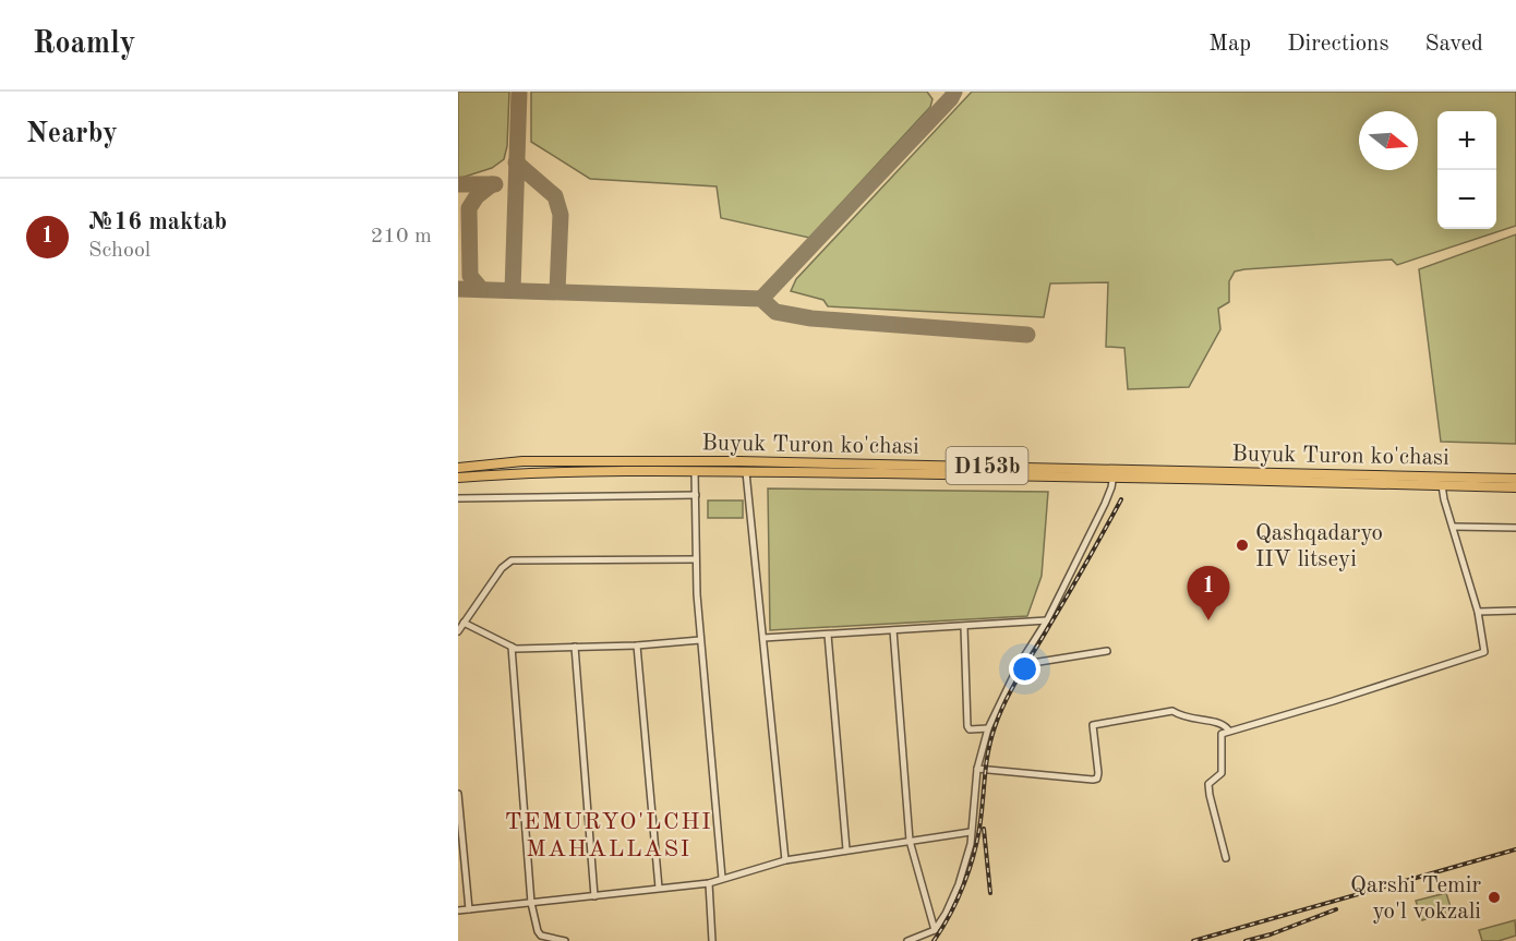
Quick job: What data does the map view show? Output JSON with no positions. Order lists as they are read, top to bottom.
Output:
{
  "streets": {
    "main road": ["Buyuk Turon ko'chasi", "D153b"]
  },
  "districts": ["TEMURYO'LCHI MAHALLASI"],
  "places": ["Qashqadaryo IIV litseyi", "Qarshi Temir yo'l vokzali"],
  "north": "right",
  "page": {
    "header": "Roamly",
    "nav": ["Map", "Directions", "Saved"],
    "heading": "Nearby",
    "map_buttons": ["+", "−"],
    "list": [
      {
        "mark": "1",
        "name": "№16 maktab",
        "note": "School",
        "value": "210 m"
      }
    ],
    "pins": "1"
  }
}
